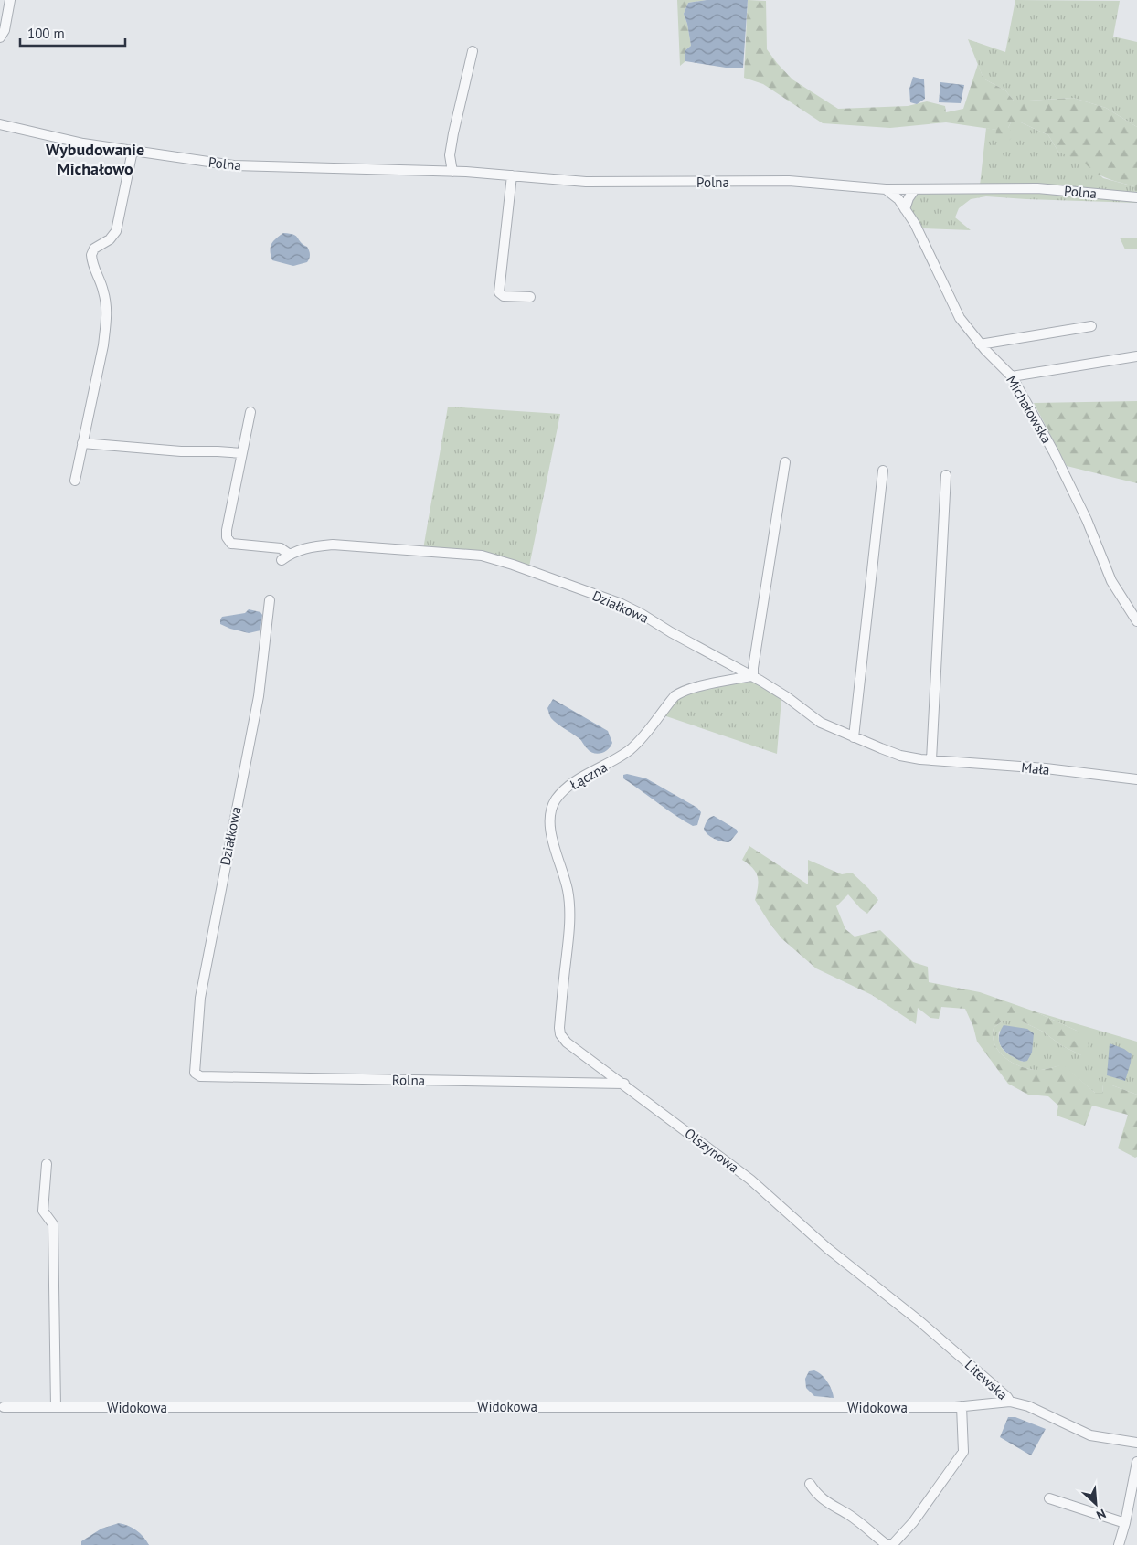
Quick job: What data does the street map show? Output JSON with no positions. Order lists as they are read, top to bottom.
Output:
{
  "streets": {
    "street": [
      "Polna",
      "Michałowska",
      "Działkowa",
      "Mała",
      "Łączna",
      "Rolna",
      "Olszynowa",
      "Litewska",
      "Widokowa"
    ]
  },
  "crossings": [
    ["Polna", "Michałowska"],
    ["Działkowa", "Mała"],
    ["Działkowa", "Łączna"],
    ["Działkowa", "Rolna"],
    ["Łączna", "Olszynowa"],
    ["Rolna", "Olszynowa"],
    ["Olszynowa", "Litewska"],
    ["Litewska", "Widokowa"]
  ],
  "districts": ["Wybudowanie Michałowo"],
  "scale_bar": "100 m",
  "north": "bottom right"
}
